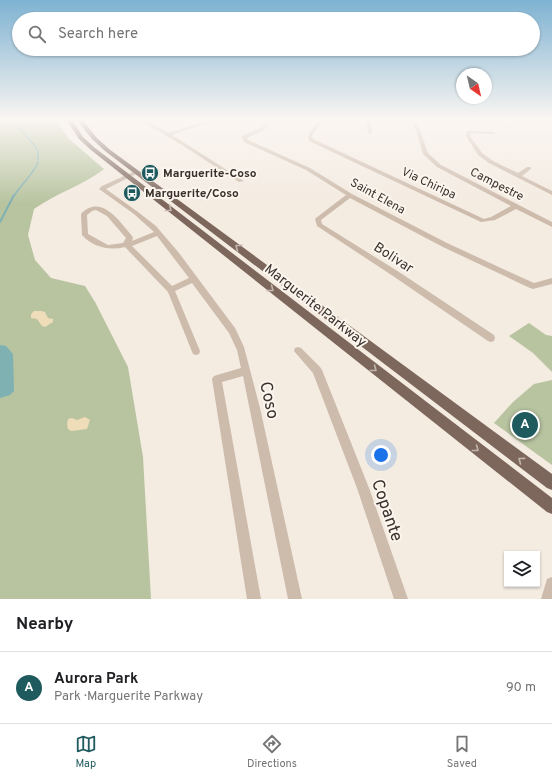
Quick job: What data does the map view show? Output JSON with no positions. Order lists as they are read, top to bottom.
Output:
{
  "streets": {
    "main road": ["Marguerite Parkway"],
    "street": [
      "Via Chiripa",
      "Campestre",
      "Saint Elena",
      "Bolivar",
      "Coso",
      "Copante"
    ]
  },
  "crossings": [
    ["Via Chiripa", "Campestre"],
    ["Saint Elena", "Bolivar"],
    ["Marguerite Parkway", "Coso"]
  ],
  "places": {
    "bus stop": ["Marguerite-Coso", "Marguerite/Coso"]
  },
  "north": "bottom right",
  "page": {
    "search": "Search here",
    "pins": "A",
    "heading": "Nearby",
    "list": [
      {
        "mark": "A",
        "name": "Aurora Park",
        "note": "Park · Marguerite Parkway",
        "value": "90 m"
      }
    ],
    "nav": ["Map", "Directions", "Saved"]
  }
}
